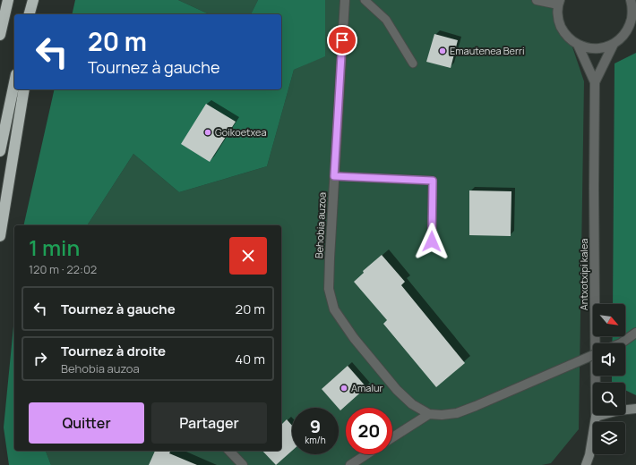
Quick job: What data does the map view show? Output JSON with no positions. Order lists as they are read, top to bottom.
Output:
{
  "streets": {
    "street": ["Behobia auzoa", "Antxotxipi kalea"]
  },
  "places": ["Emautenea Berri", "Goikoetxea", "Amalur"],
  "north": "bottom right",
  "page": {
    "turn": ["20 m", "Tournez à gauche"],
    "heading": ["1 min", "120 m · 22:02"],
    "list": [
      {
        "name": "Tournez à gauche",
        "value": "20 m"
      },
      {
        "name": "Tournez à droite",
        "note": "Behobia auzoa",
        "value": "40 m"
      }
    ],
    "buttons": ["Quitter", "Partager"],
    "speed": "9 km/h",
    "limit": "20"
  }
}
